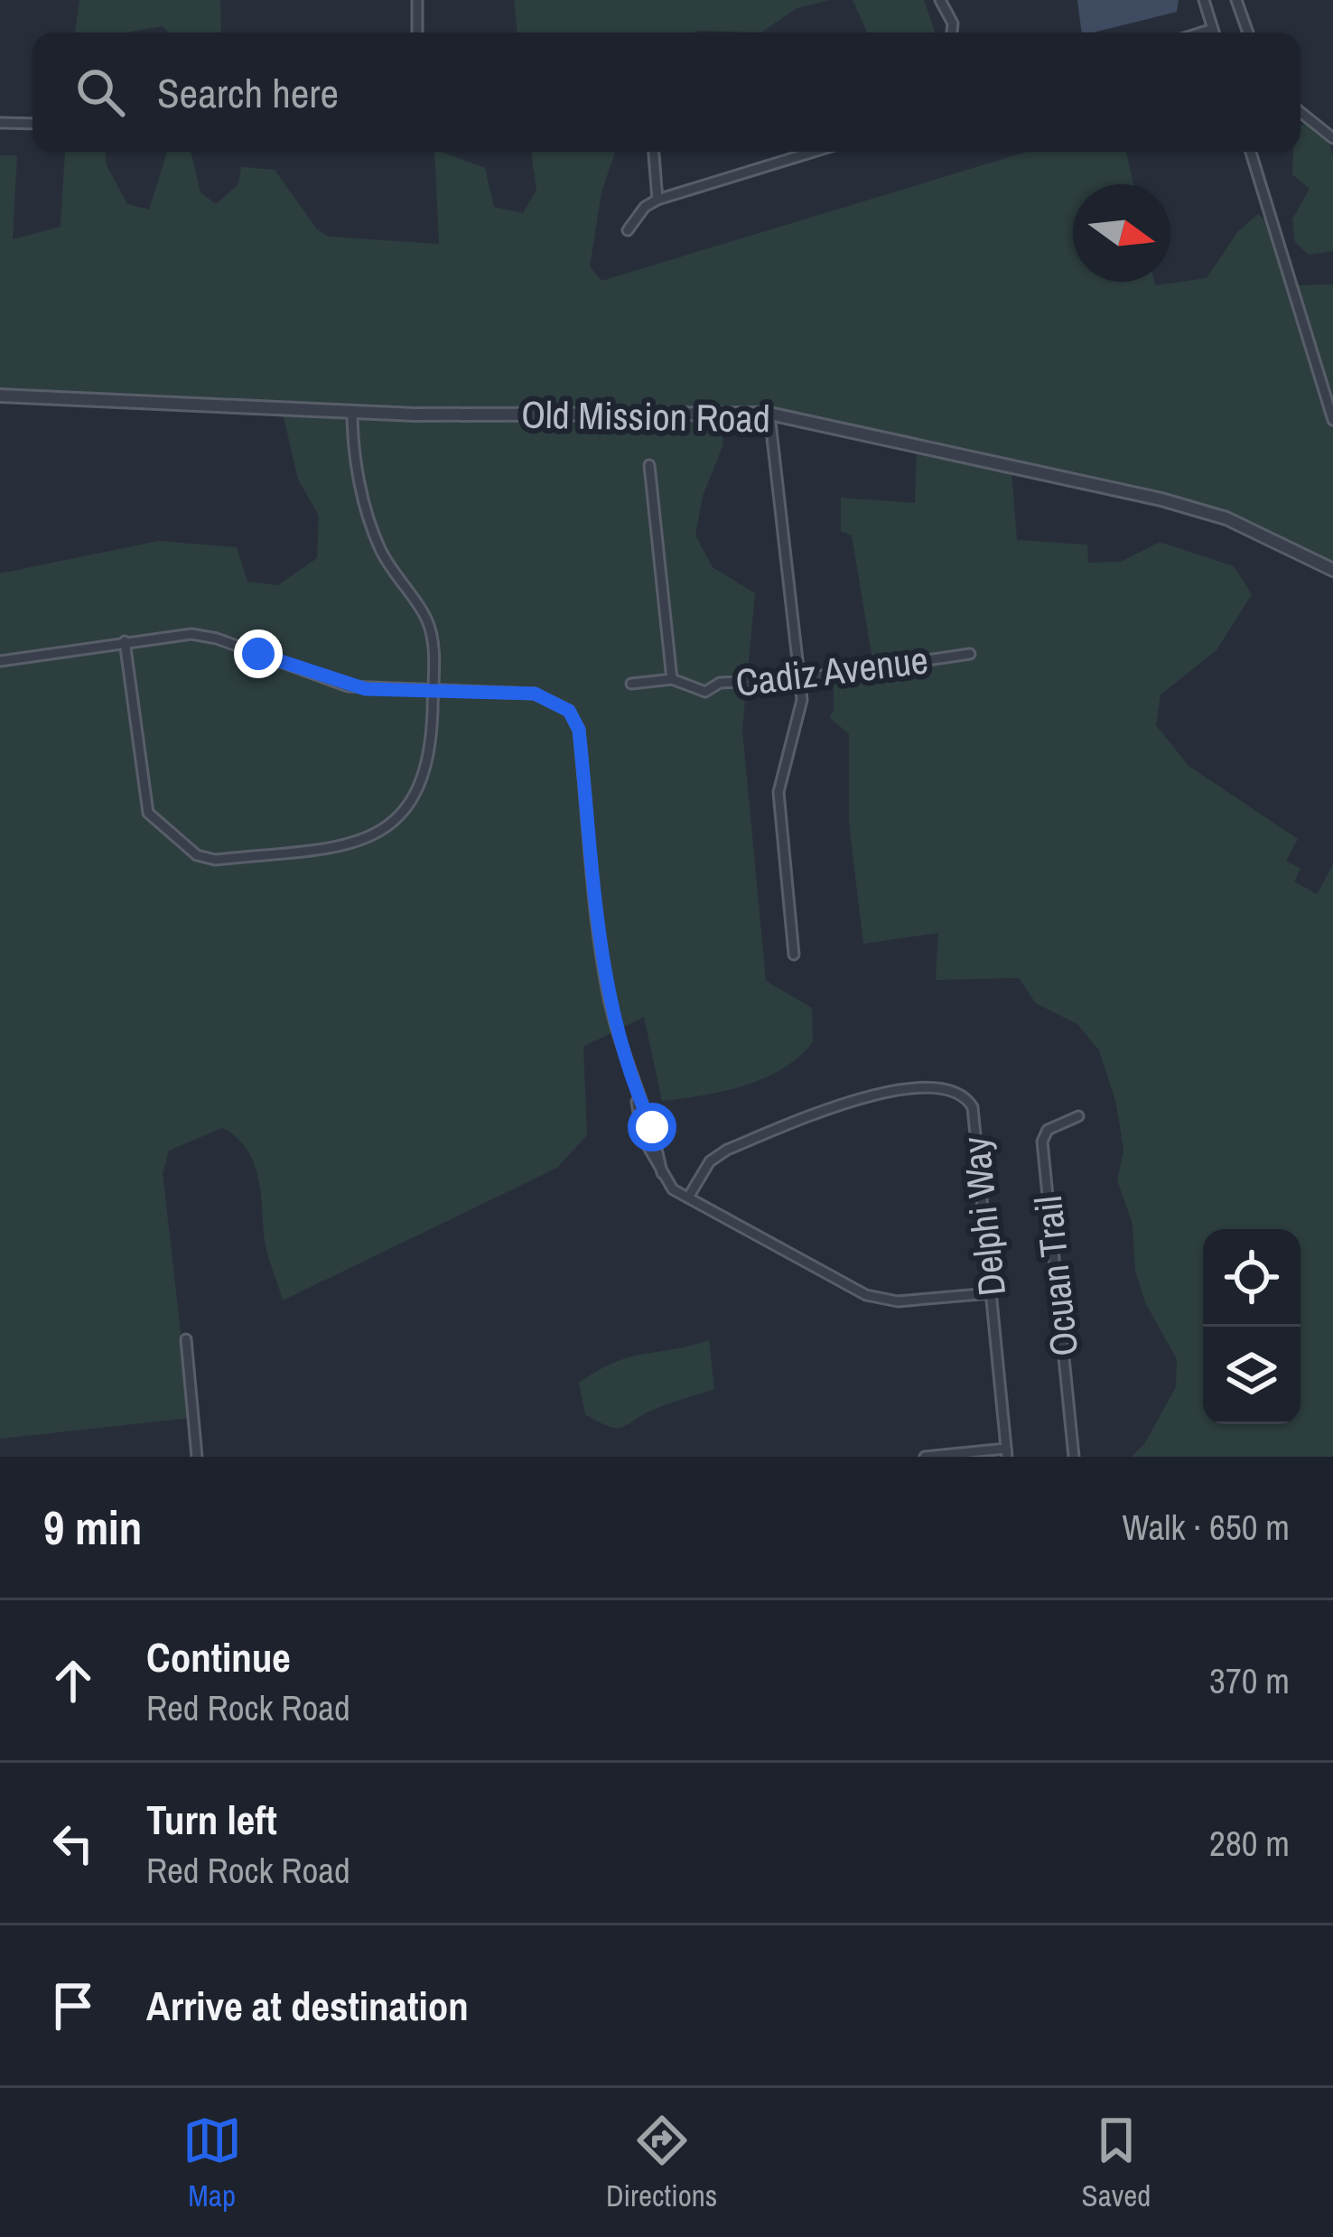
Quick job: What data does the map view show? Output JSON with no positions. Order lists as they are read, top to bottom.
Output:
{
  "streets": {
    "street": [
      "Old Mission Road",
      "Cadiz Avenue",
      "Delphi Way",
      "Ocuan Trail"
    ]
  },
  "north": "right",
  "page": {
    "search": "Search here",
    "heading": ["9 min", "Walk · 650 m"],
    "list": [
      ["Continue", "Red Rock Road", "370 m"],
      ["Turn left", "Red Rock Road", "280 m"],
      "Arrive at destination"
    ],
    "nav": ["Map", "Directions", "Saved"]
  }
}
